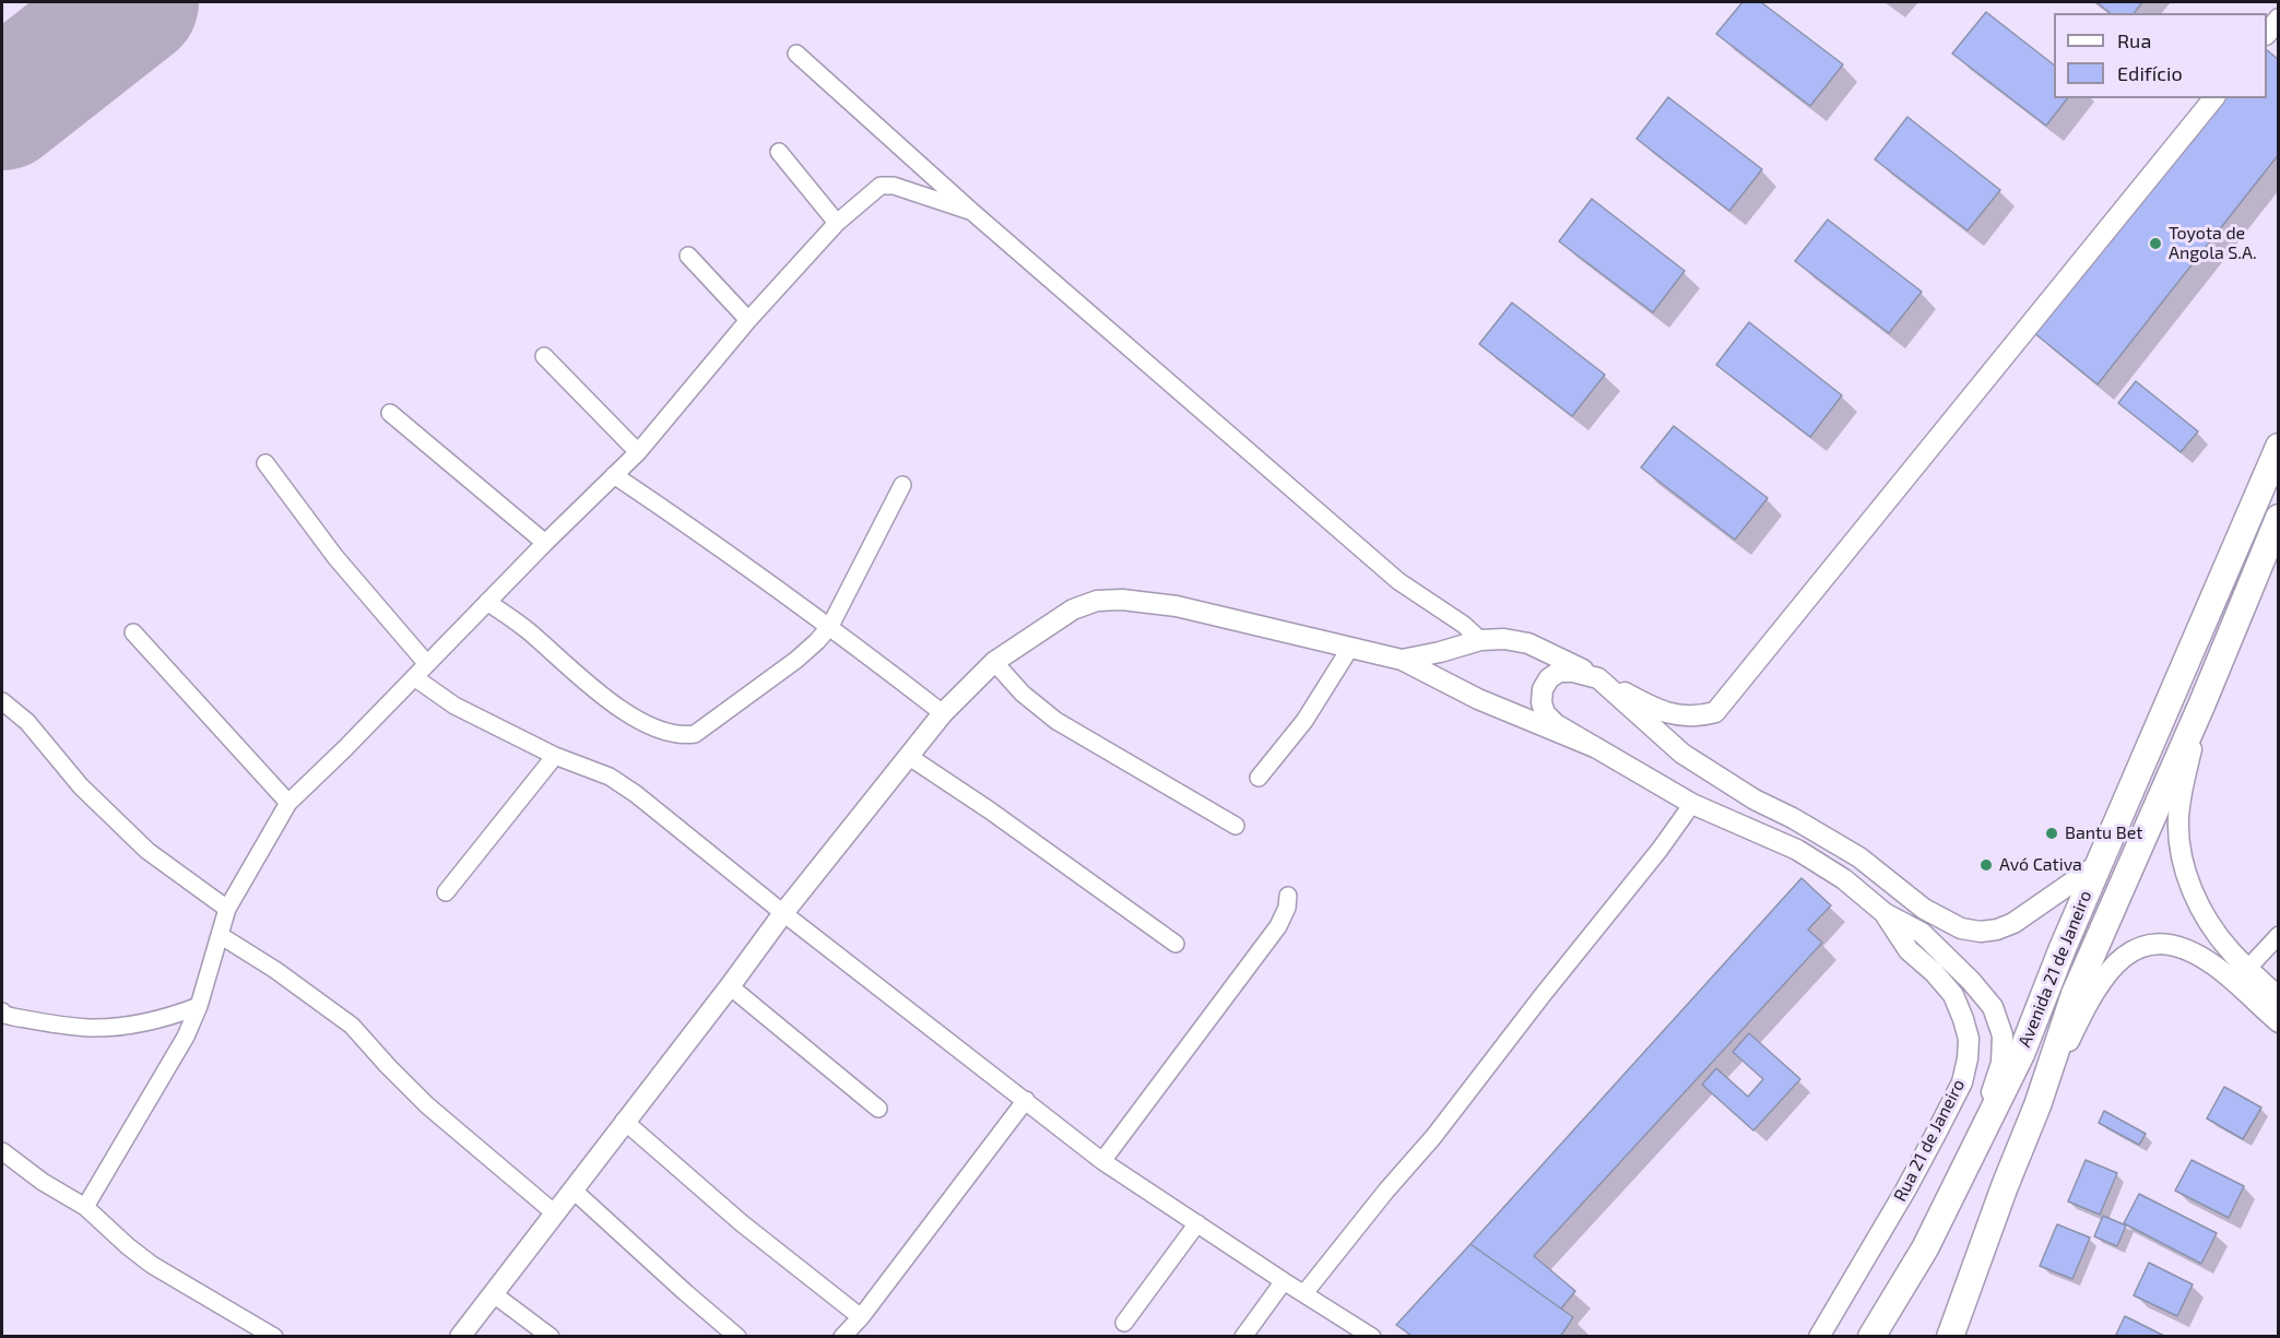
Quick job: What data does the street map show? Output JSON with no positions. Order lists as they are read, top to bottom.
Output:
{
  "streets": {
    "main road": ["Avenida 21 de Janeiro"],
    "street": ["Rua 21 de Janeiro"]
  },
  "places": ["Toyota de Angola S.A.", "Bantu Bet", "Avó Cativa"],
  "legend": ["Rua", "Edifício"]
}
